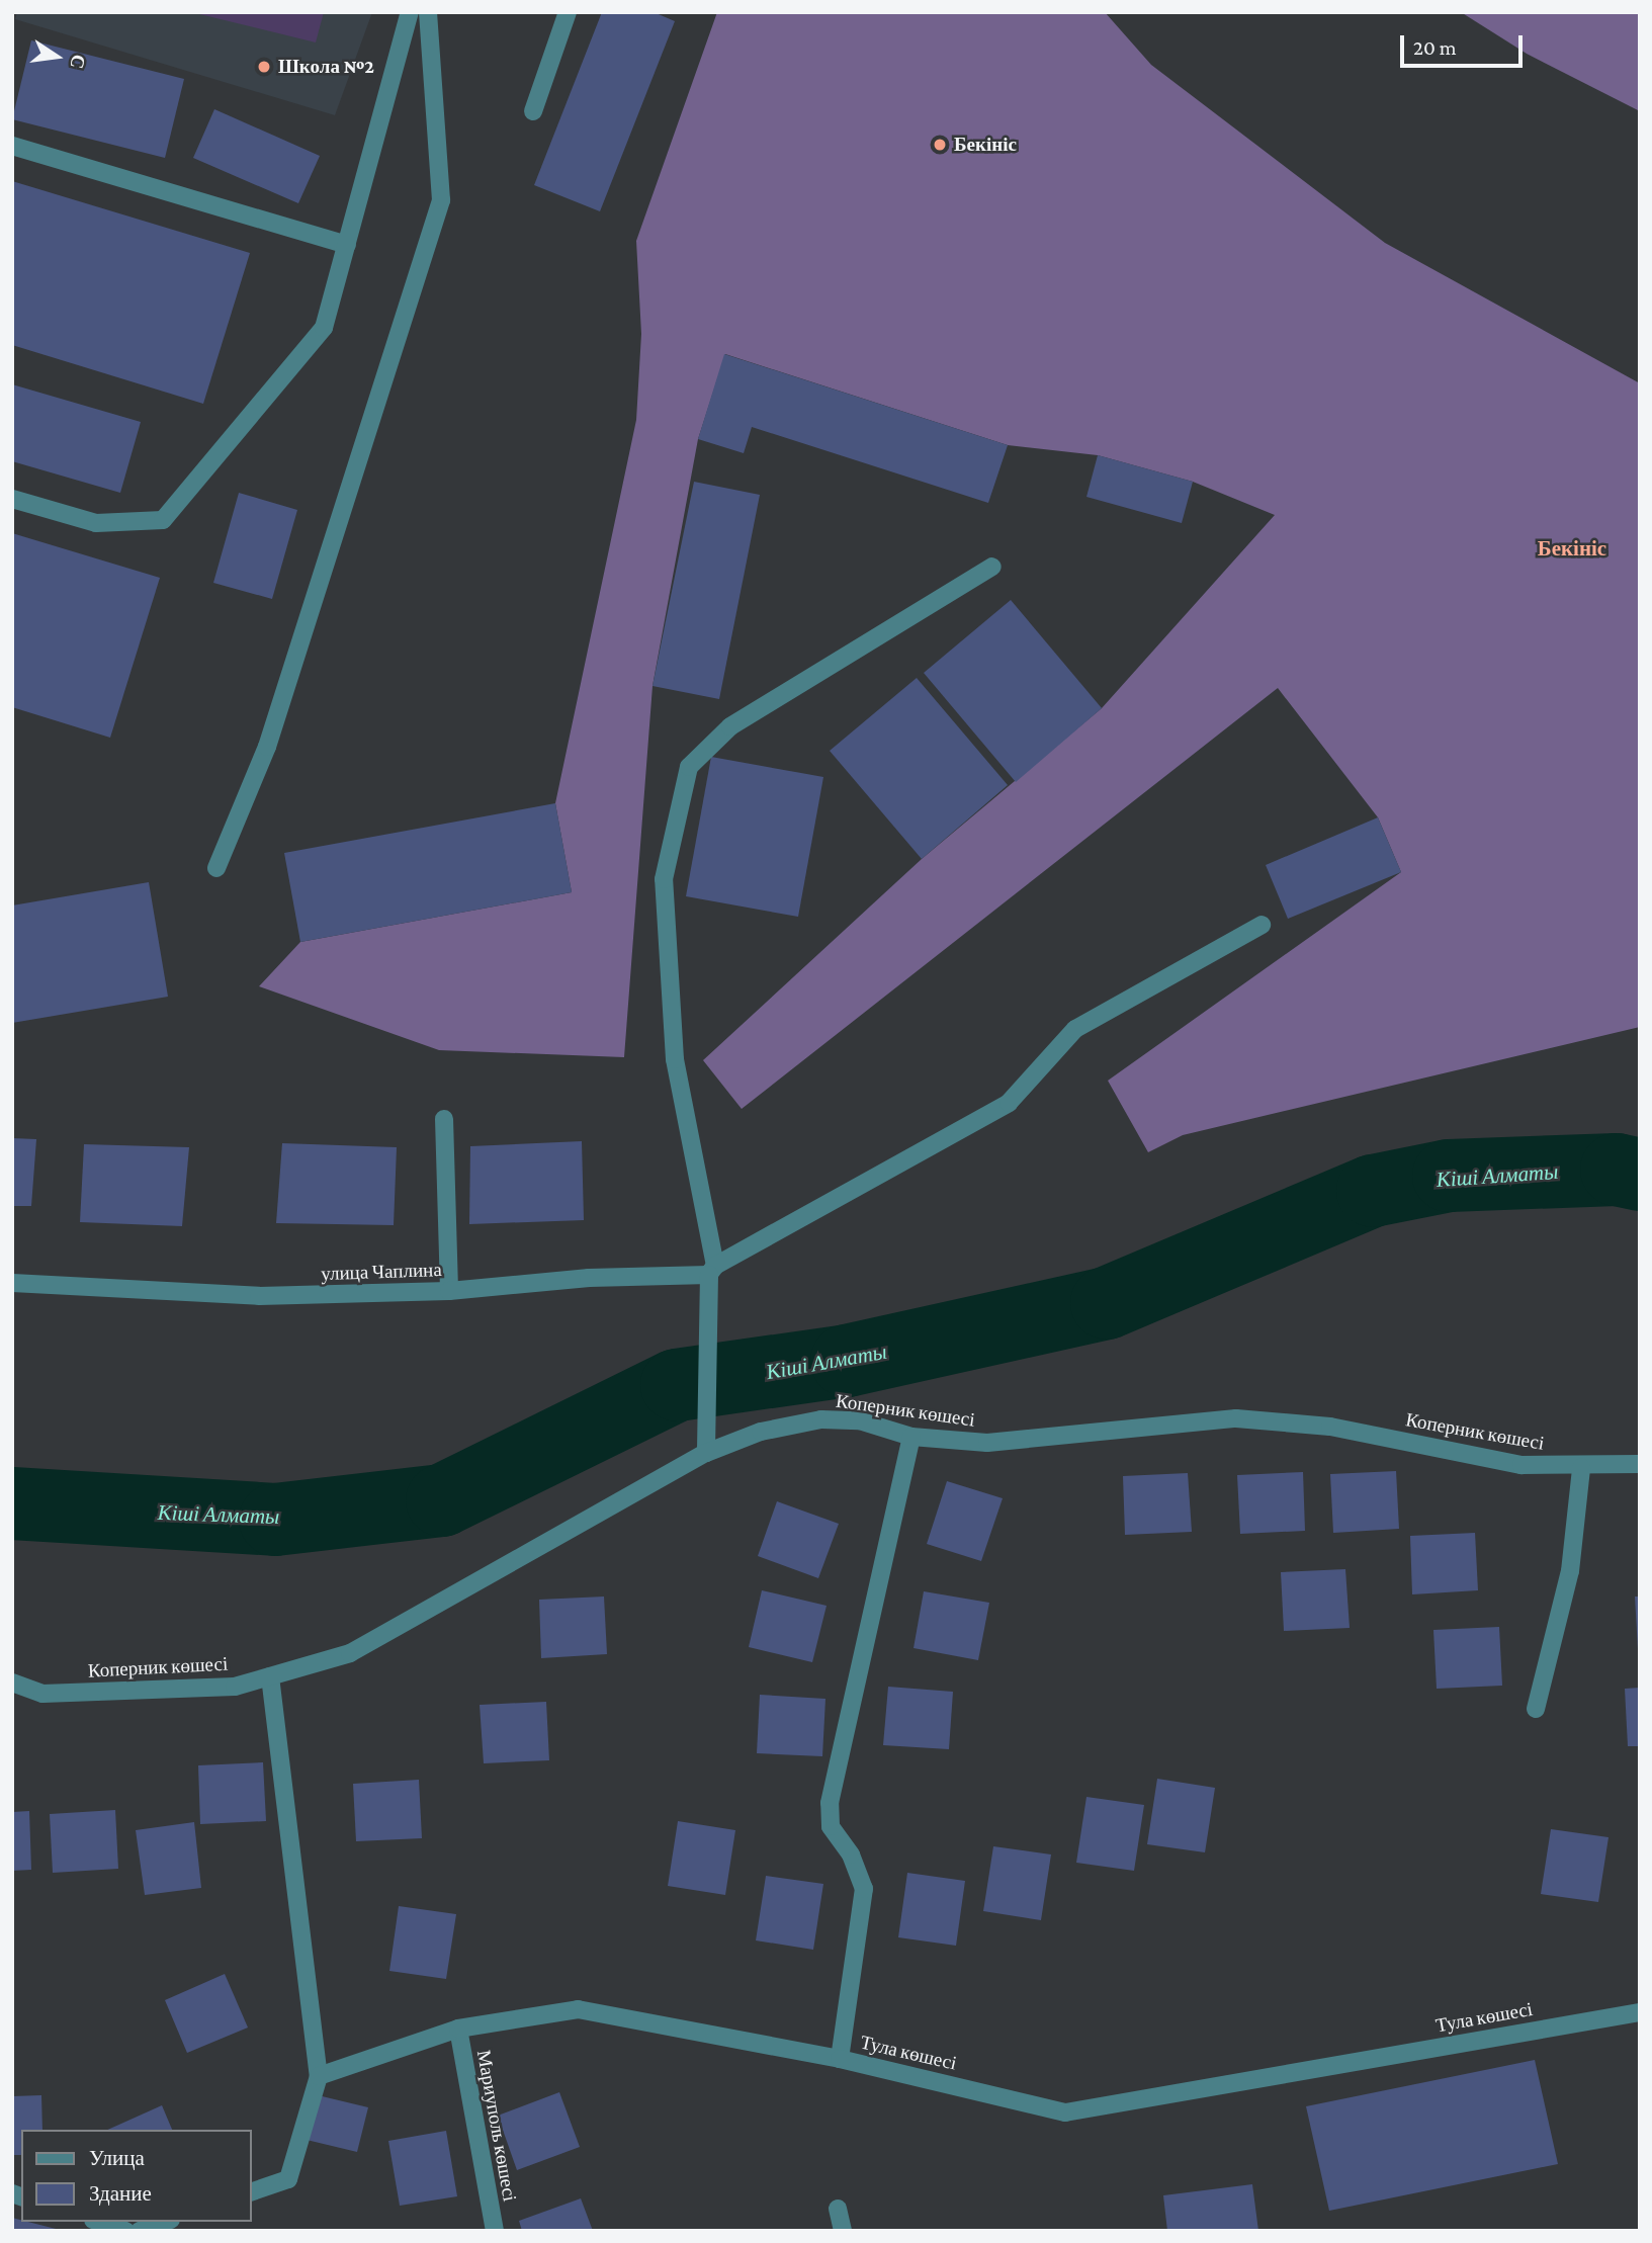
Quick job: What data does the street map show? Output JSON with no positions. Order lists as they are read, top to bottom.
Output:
{
  "streets": {
    "street": [
      "улица Чаплина",
      "Коперник көшесі",
      "Тула көшесі",
      "Мариуполь көшесі"
    ]
  },
  "crossings": [
    ["Тула көшесі", "Мариуполь көшесі"]
  ],
  "districts": ["Бекініс"],
  "water": ["Кіші Алматы"],
  "places": ["Школа №2", "Бекініс"],
  "legend": ["Улица", "Здание"],
  "scale_bar": "20 m",
  "north": "right"
}
